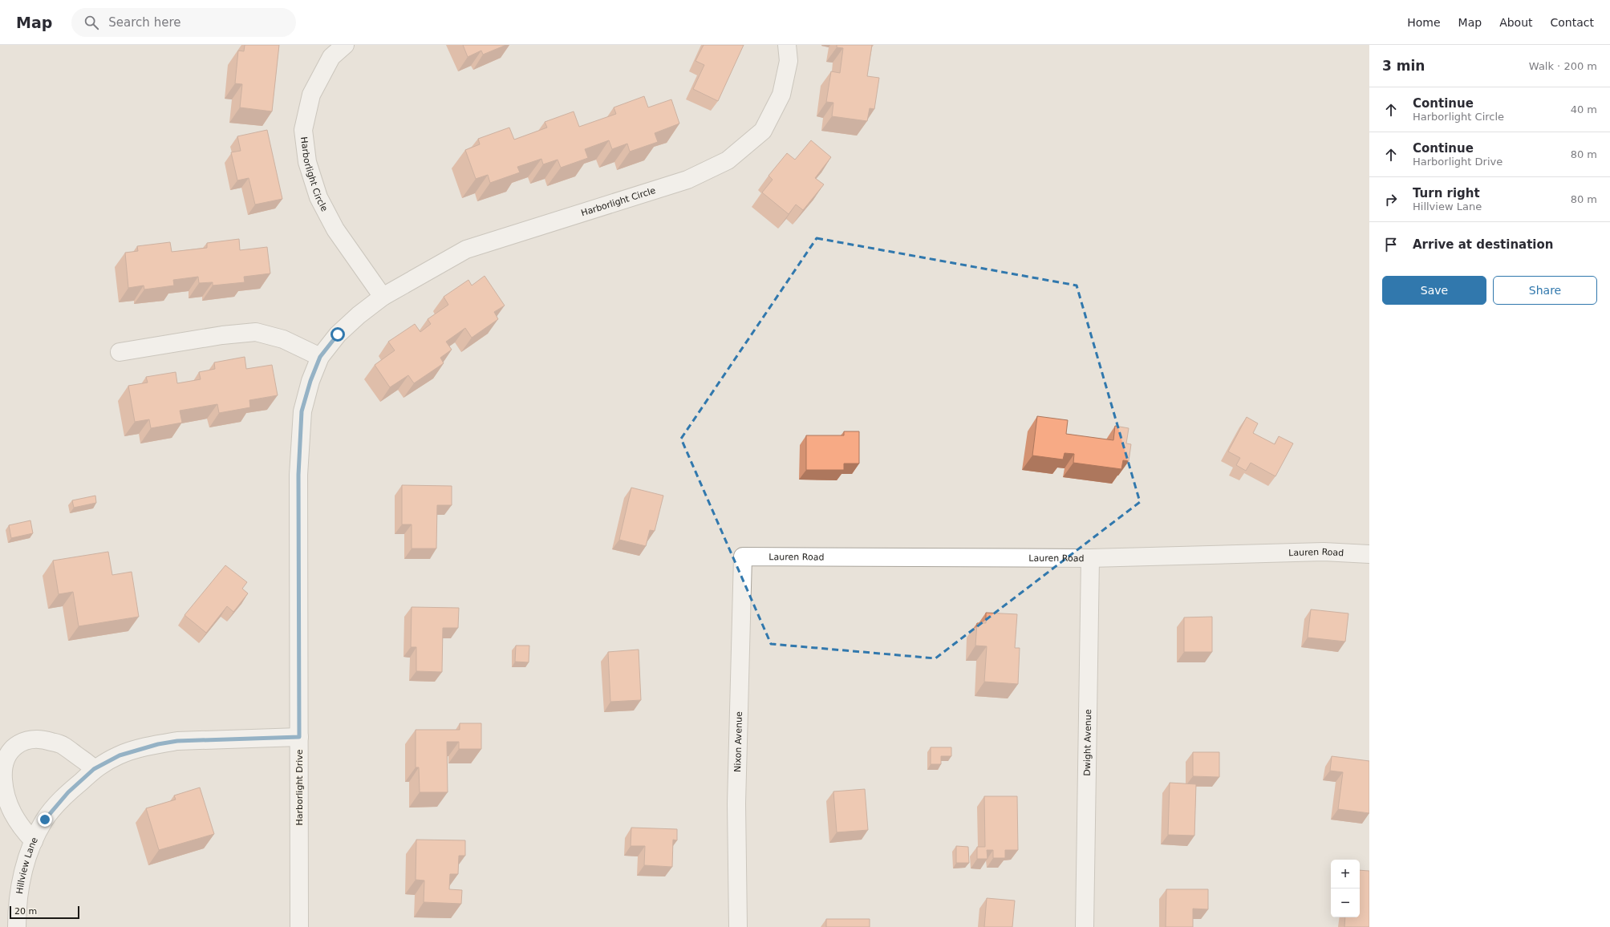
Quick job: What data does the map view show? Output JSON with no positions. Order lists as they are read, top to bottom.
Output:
{
  "streets": {
    "street": [
      "Harborlight Circle",
      "Lauren Road",
      "Nixon Avenue",
      "Dwight Avenue",
      "Harborlight Drive",
      "Hillview Lane"
    ]
  },
  "crossings": [
    ["Harborlight Circle", "Harborlight Drive"],
    ["Lauren Road", "Nixon Avenue"],
    ["Lauren Road", "Dwight Avenue"],
    ["Harborlight Drive", "Hillview Lane"]
  ],
  "scale_bar": "20 m",
  "page": {
    "header": "Map",
    "search": "Search here",
    "nav": [
      "Home",
      "Map",
      "About",
      "Contact"
    ],
    "heading": ["3 min", "Walk · 200 m"],
    "list": [
      ["Continue", "Harborlight Circle", "40 m"],
      ["Continue", "Harborlight Drive", "80 m"],
      ["Turn right", "Hillview Lane", "80 m"],
      "Arrive at destination"
    ],
    "buttons": ["Save", "Share"],
    "map_buttons": ["+", "−"],
    "scale": "20 m"
  }
}
